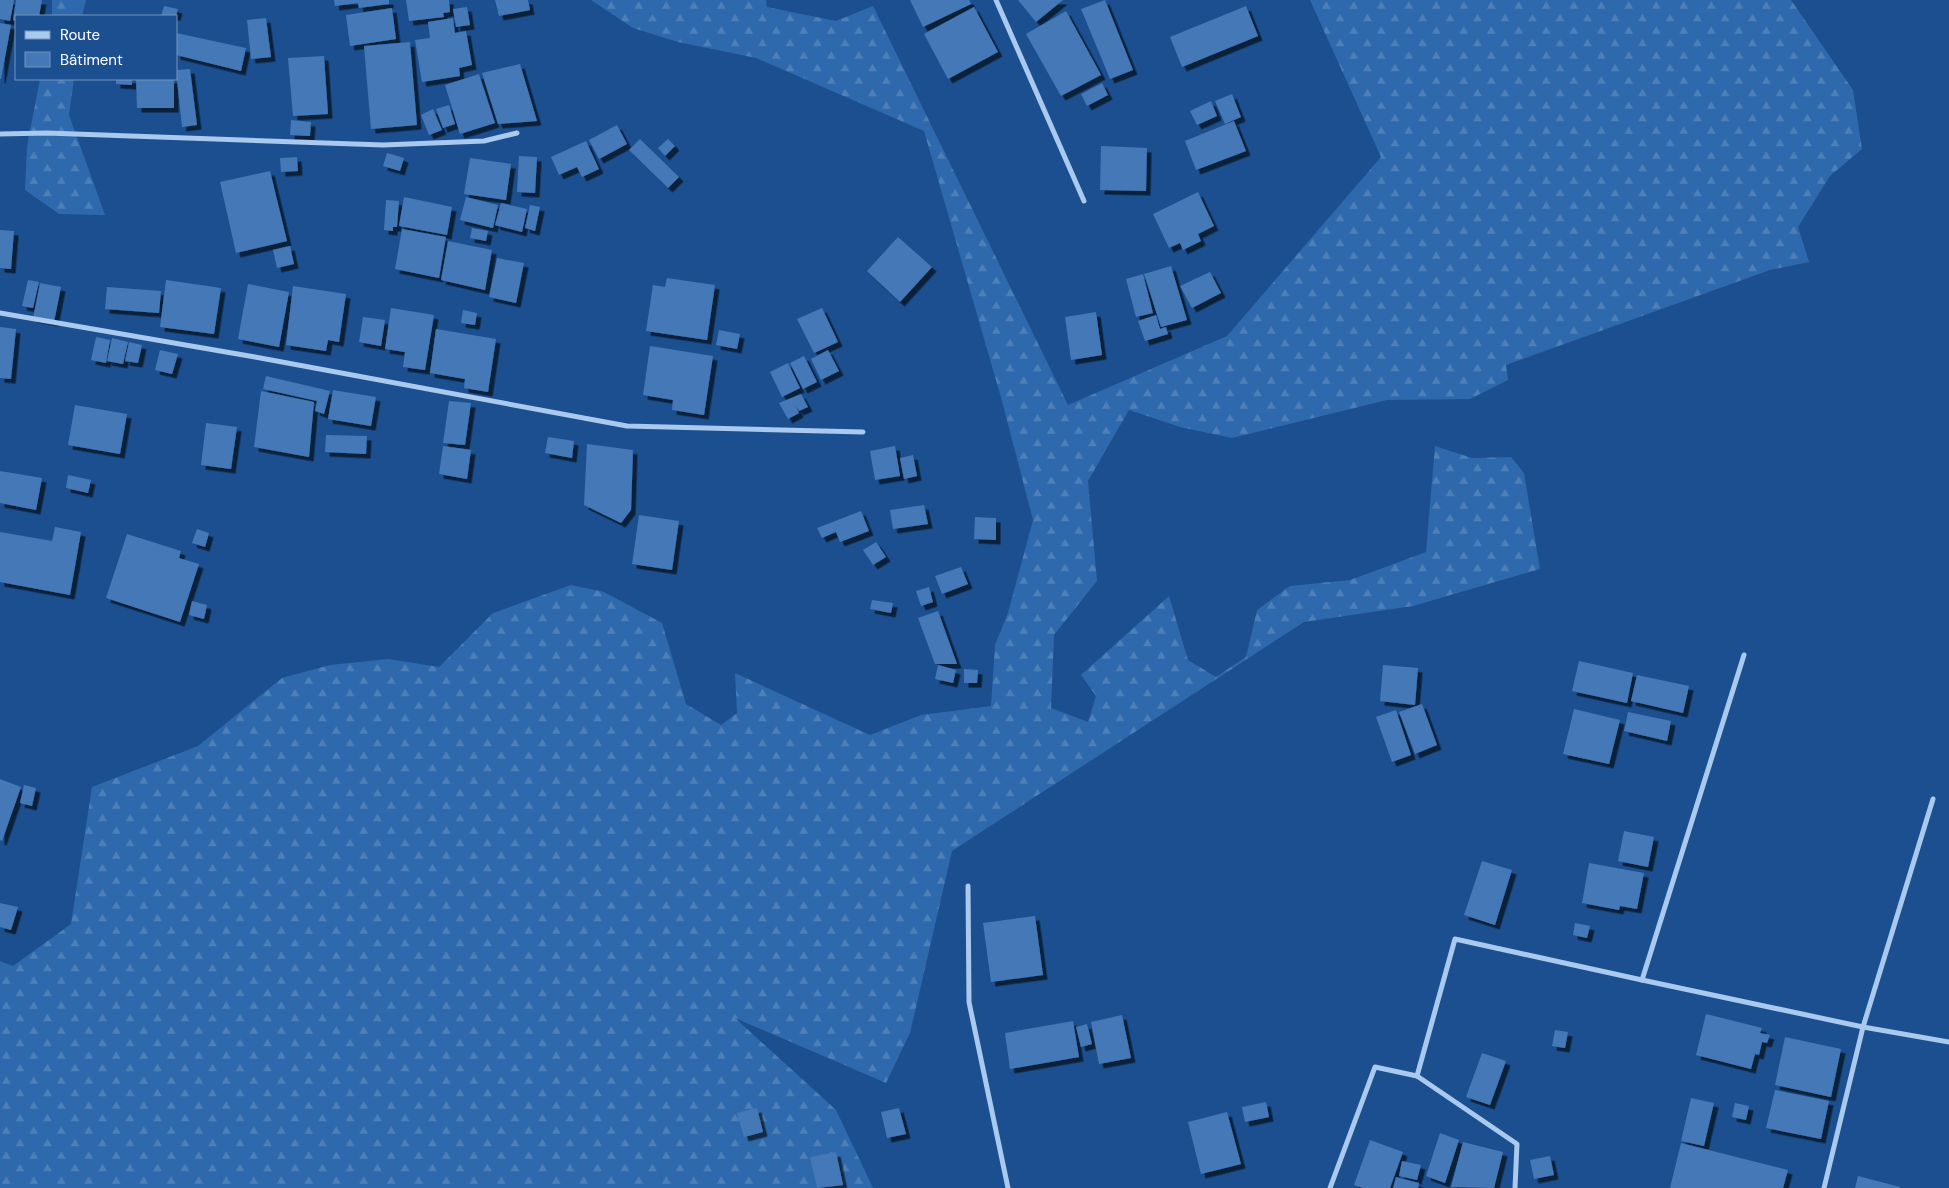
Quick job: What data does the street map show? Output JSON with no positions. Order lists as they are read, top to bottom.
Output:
{
  "legend": ["Route", "Bâtiment"]
}
